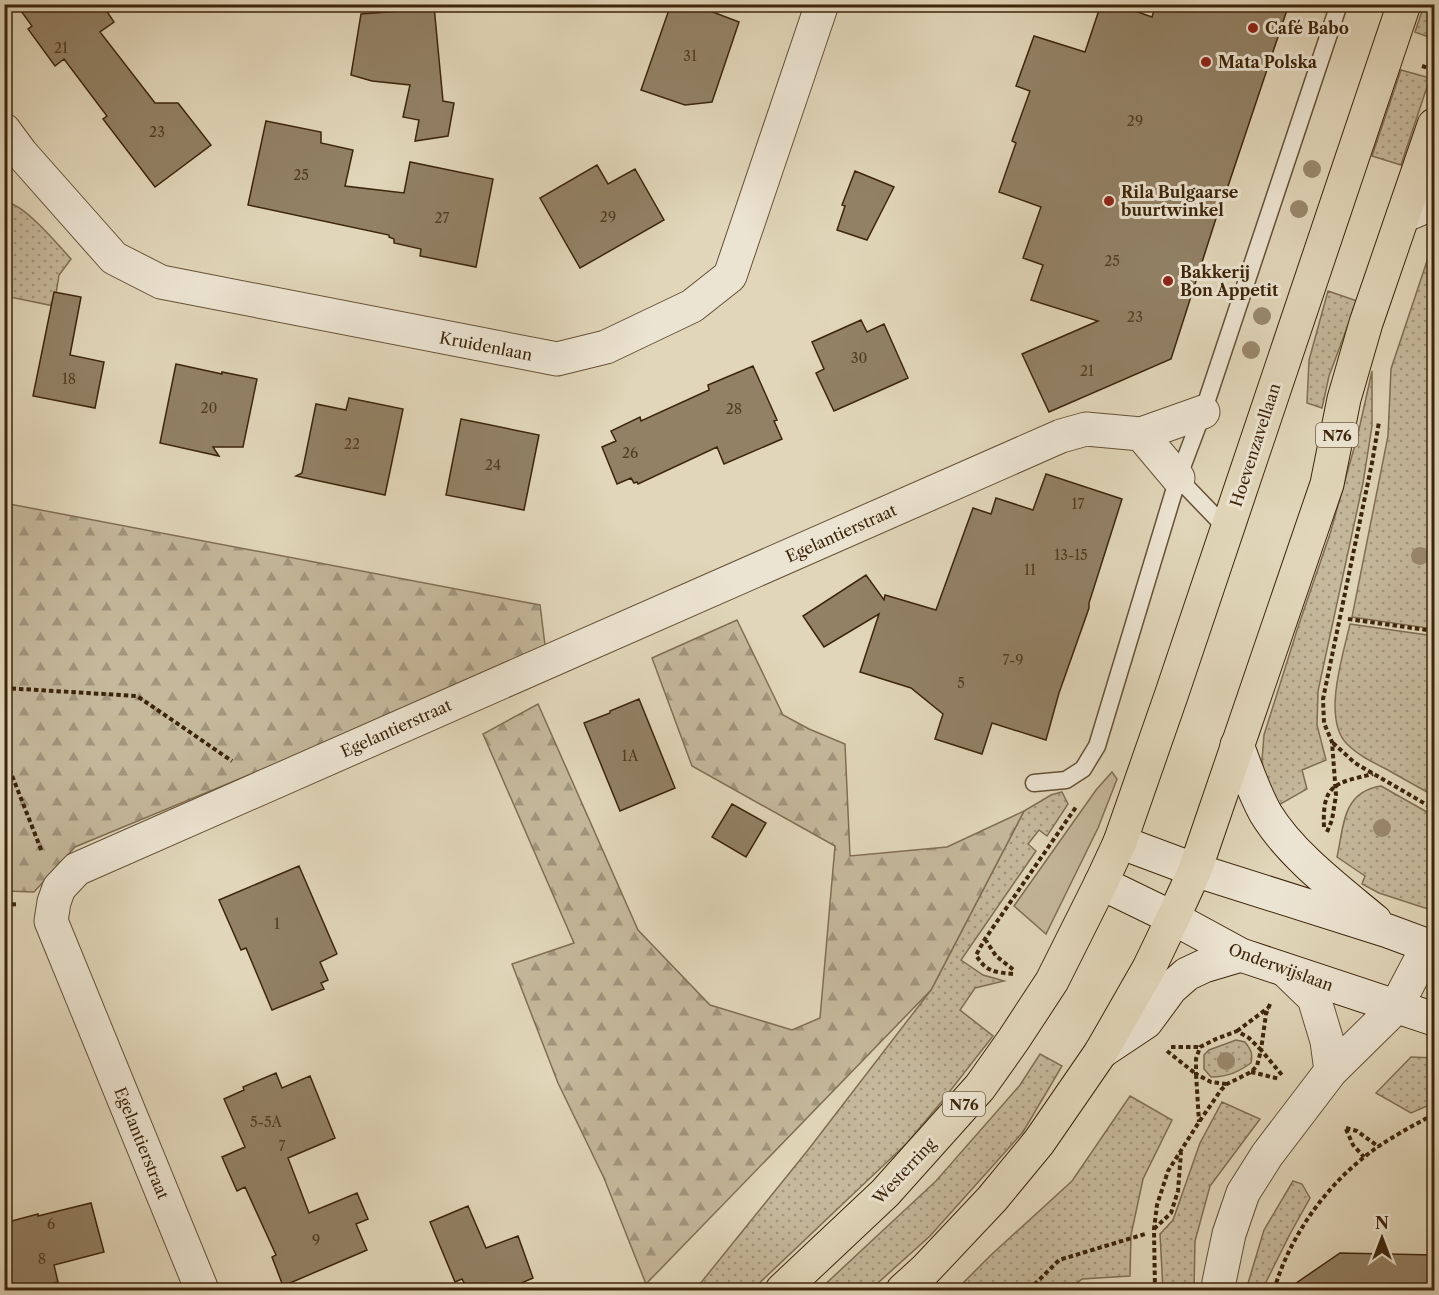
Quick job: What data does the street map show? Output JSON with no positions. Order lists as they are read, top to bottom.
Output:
{
  "streets": {
    "main road": ["N76", "Hoevenzavellaan", "Westerring"],
    "street": ["Kruidenlaan", "Egelantierstraat", "Onderwijslaan"]
  },
  "crossings": [
    ["N76", "Onderwijslaan"],
    ["Hoevenzavellaan", "Onderwijslaan"],
    ["Hoevenzavellaan", "Westerring"],
    ["Onderwijslaan", "Westerring"]
  ],
  "places": [
    "Café Babo",
    "Mata Polska",
    "Rila Bulgaarse buurtwinkel",
    "Bakkerij Bon Appetit"
  ],
  "house_numbers": [
    "21",
    "31",
    "29",
    "23",
    "25",
    "29",
    "27",
    "25",
    "23",
    "30",
    "21",
    "18",
    "20",
    "28",
    "22",
    "26",
    "24",
    "17",
    "13-15",
    "11",
    "7-9",
    "5",
    "1A",
    "1",
    "5-5A",
    "7",
    "6",
    "9",
    "8"
  ],
  "north": "top"
}
